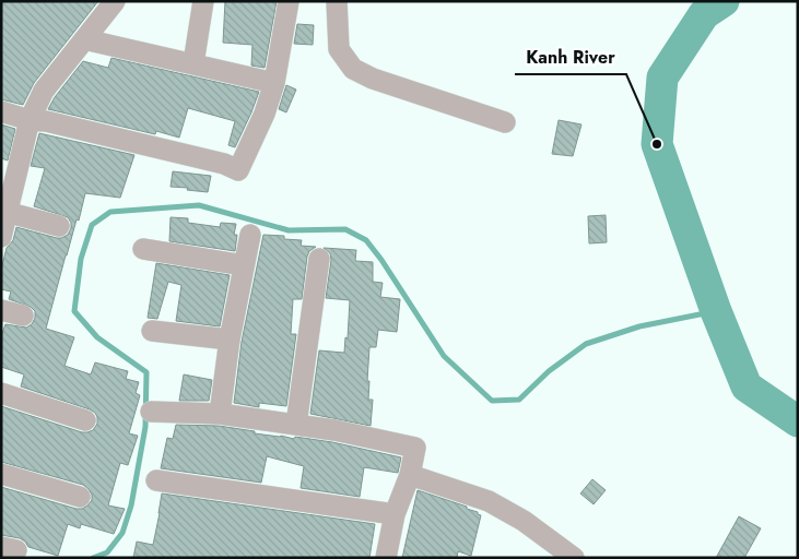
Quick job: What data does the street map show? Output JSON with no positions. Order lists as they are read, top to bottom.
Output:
{
  "places": ["Kanh River"]
}
